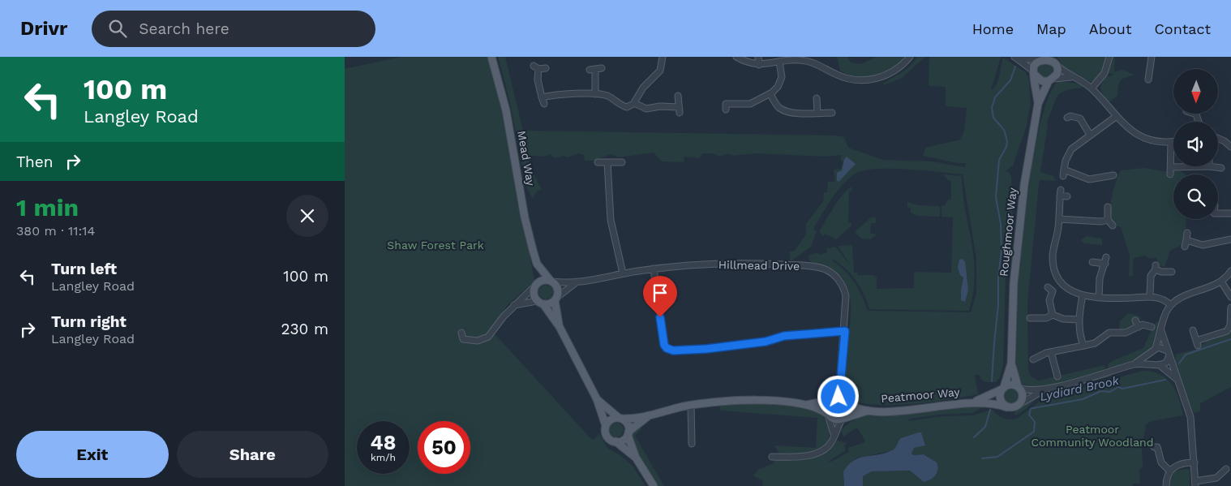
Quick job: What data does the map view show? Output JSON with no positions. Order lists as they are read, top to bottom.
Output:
{
  "streets": {
    "main road": ["Mead Way", "Roughmoor Way", "Peatmoor Way"],
    "street": ["Hillmead Drive"]
  },
  "crossings": [
    ["Mead Way", "Hillmead Drive"],
    ["Roughmoor Way", "Peatmoor Way"],
    ["Hillmead Drive", "Peatmoor Way"]
  ],
  "water": ["Lydiard Brook"],
  "parks": ["Shaw Forest Park", "Peatmoor Community Woodland"],
  "north": "bottom",
  "page": {
    "header": "Drivr",
    "search": "Search here",
    "nav": [
      "Home",
      "Map",
      "About",
      "Contact"
    ],
    "turn": ["100 m", "Langley Road"],
    "then": "Then",
    "heading": ["1 min", "380 m · 11:14"],
    "list": [
      {
        "name": "Turn left",
        "note": "Langley Road",
        "value": "100 m"
      },
      {
        "name": "Turn right",
        "note": "Langley Road",
        "value": "230 m"
      }
    ],
    "speed": "48 km/h",
    "limit": "50",
    "buttons": ["Exit", "Share"]
  }
}
